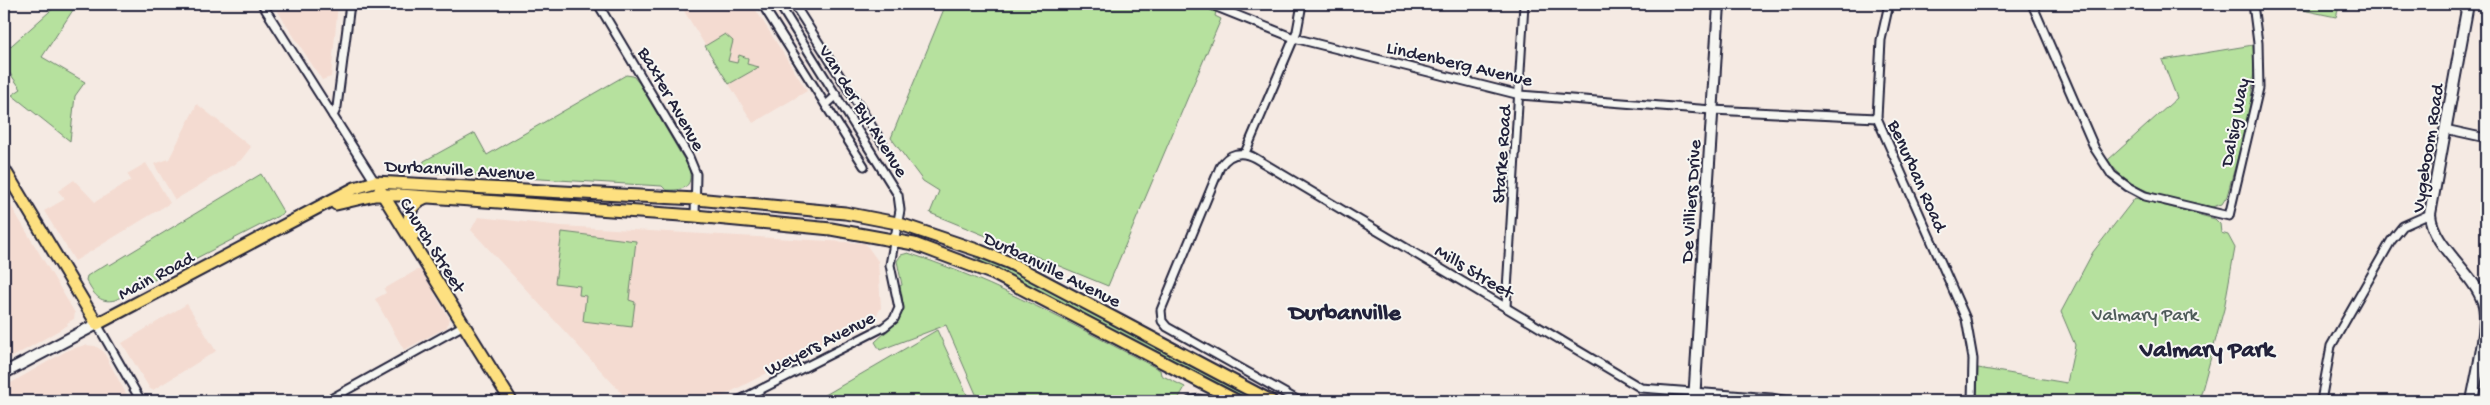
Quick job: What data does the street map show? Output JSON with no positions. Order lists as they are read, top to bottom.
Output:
{
  "streets": {
    "main road": ["Durbanville Avenue", "Church Street", "Main Road"],
    "street": [
      "Lindenberg Avenue",
      "Baxter Avenue",
      "Van der Byl Avenue",
      "Dalsig Way",
      "Vygeboom Road",
      "Starke Road",
      "Benurban Road",
      "De Villiers Drive",
      "Mills Street",
      "Weyers Avenue"
    ]
  },
  "crossings": [
    ["Lindenberg Avenue", "Starke Road"],
    ["Lindenberg Avenue", "Benurban Road"],
    ["Lindenberg Avenue", "De Villiers Drive"],
    ["Baxter Avenue", "Durbanville Avenue"],
    ["Van der Byl Avenue", "Durbanville Avenue"],
    ["Van der Byl Avenue", "Weyers Avenue"],
    ["Starke Road", "Mills Street"],
    ["Durbanville Avenue", "Church Street"],
    ["Durbanville Avenue", "Main Road"],
    ["Durbanville Avenue", "Weyers Avenue"],
    ["Benurban Road", "De Villiers Drive"],
    ["De Villiers Drive", "Mills Street"]
  ],
  "districts": ["Durbanville", "Valmary Park"],
  "parks": ["Valmary Park"]
}
